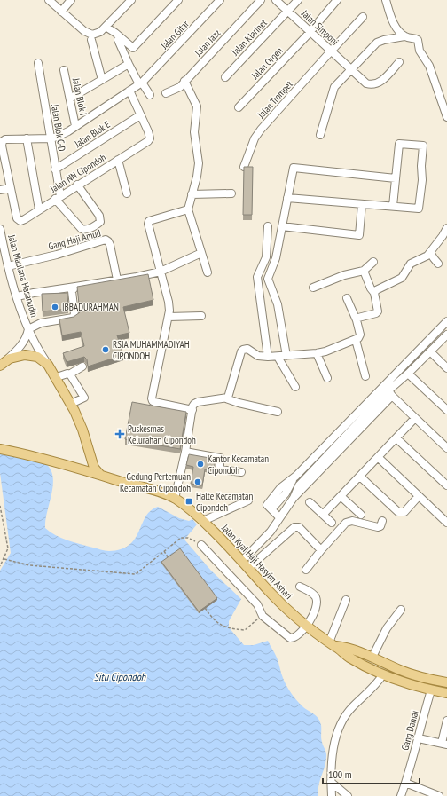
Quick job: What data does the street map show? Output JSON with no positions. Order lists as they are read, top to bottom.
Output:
{
  "streets": {
    "main road": ["Jalan Kyai Haji Hasyim Ashari"],
    "street": [
      "Jalan Simponi",
      "Jalan Gitar",
      "Jalan Klarinet",
      "Jalan Jazz",
      "Jalan Orgen",
      "Jalan Blok I",
      "Jalan Trompet",
      "Jalan Blok C-D",
      "Jalan Blok E",
      "Jalan NN Cipondoh",
      "Gang Haji Amud",
      "Jalan Maulana Hasanudin",
      "Gang Damai"
    ]
  },
  "crossings": [
    ["Jalan Simponi", "Jalan Klarinet"],
    ["Jalan Simponi", "Jalan Orgen"],
    ["Jalan Simponi", "Jalan Trompet"],
    ["Jalan Gitar", "Jalan Blok I"],
    ["Jalan Gitar", "Jalan Blok C-D"],
    ["Jalan Blok C-D", "Jalan Blok E"],
    ["Jalan Blok C-D", "Jalan NN Cipondoh"],
    ["Jalan Blok E", "Jalan NN Cipondoh"],
    ["Gang Haji Amud", "Jalan Maulana Hasanudin"],
    ["Jalan Kyai Haji Hasyim Ashari", "Gang Damai"]
  ],
  "water": ["Situ Cipondoh"],
  "places": {
    "other": [
      "IBBADURAHMAN",
      "RSIA MUHAMMADIYAH CIPONDOH",
      "Kantor Kecamatan Cipondoh",
      "Gedung Pertemuan Kecamatan Cipondoh"
    ],
    "health": ["Puskesmas Kelurahan Cipondoh"],
    "transit": ["Halte Kecamatan Cipondoh"]
  },
  "scale_bar": "100 m"
}
